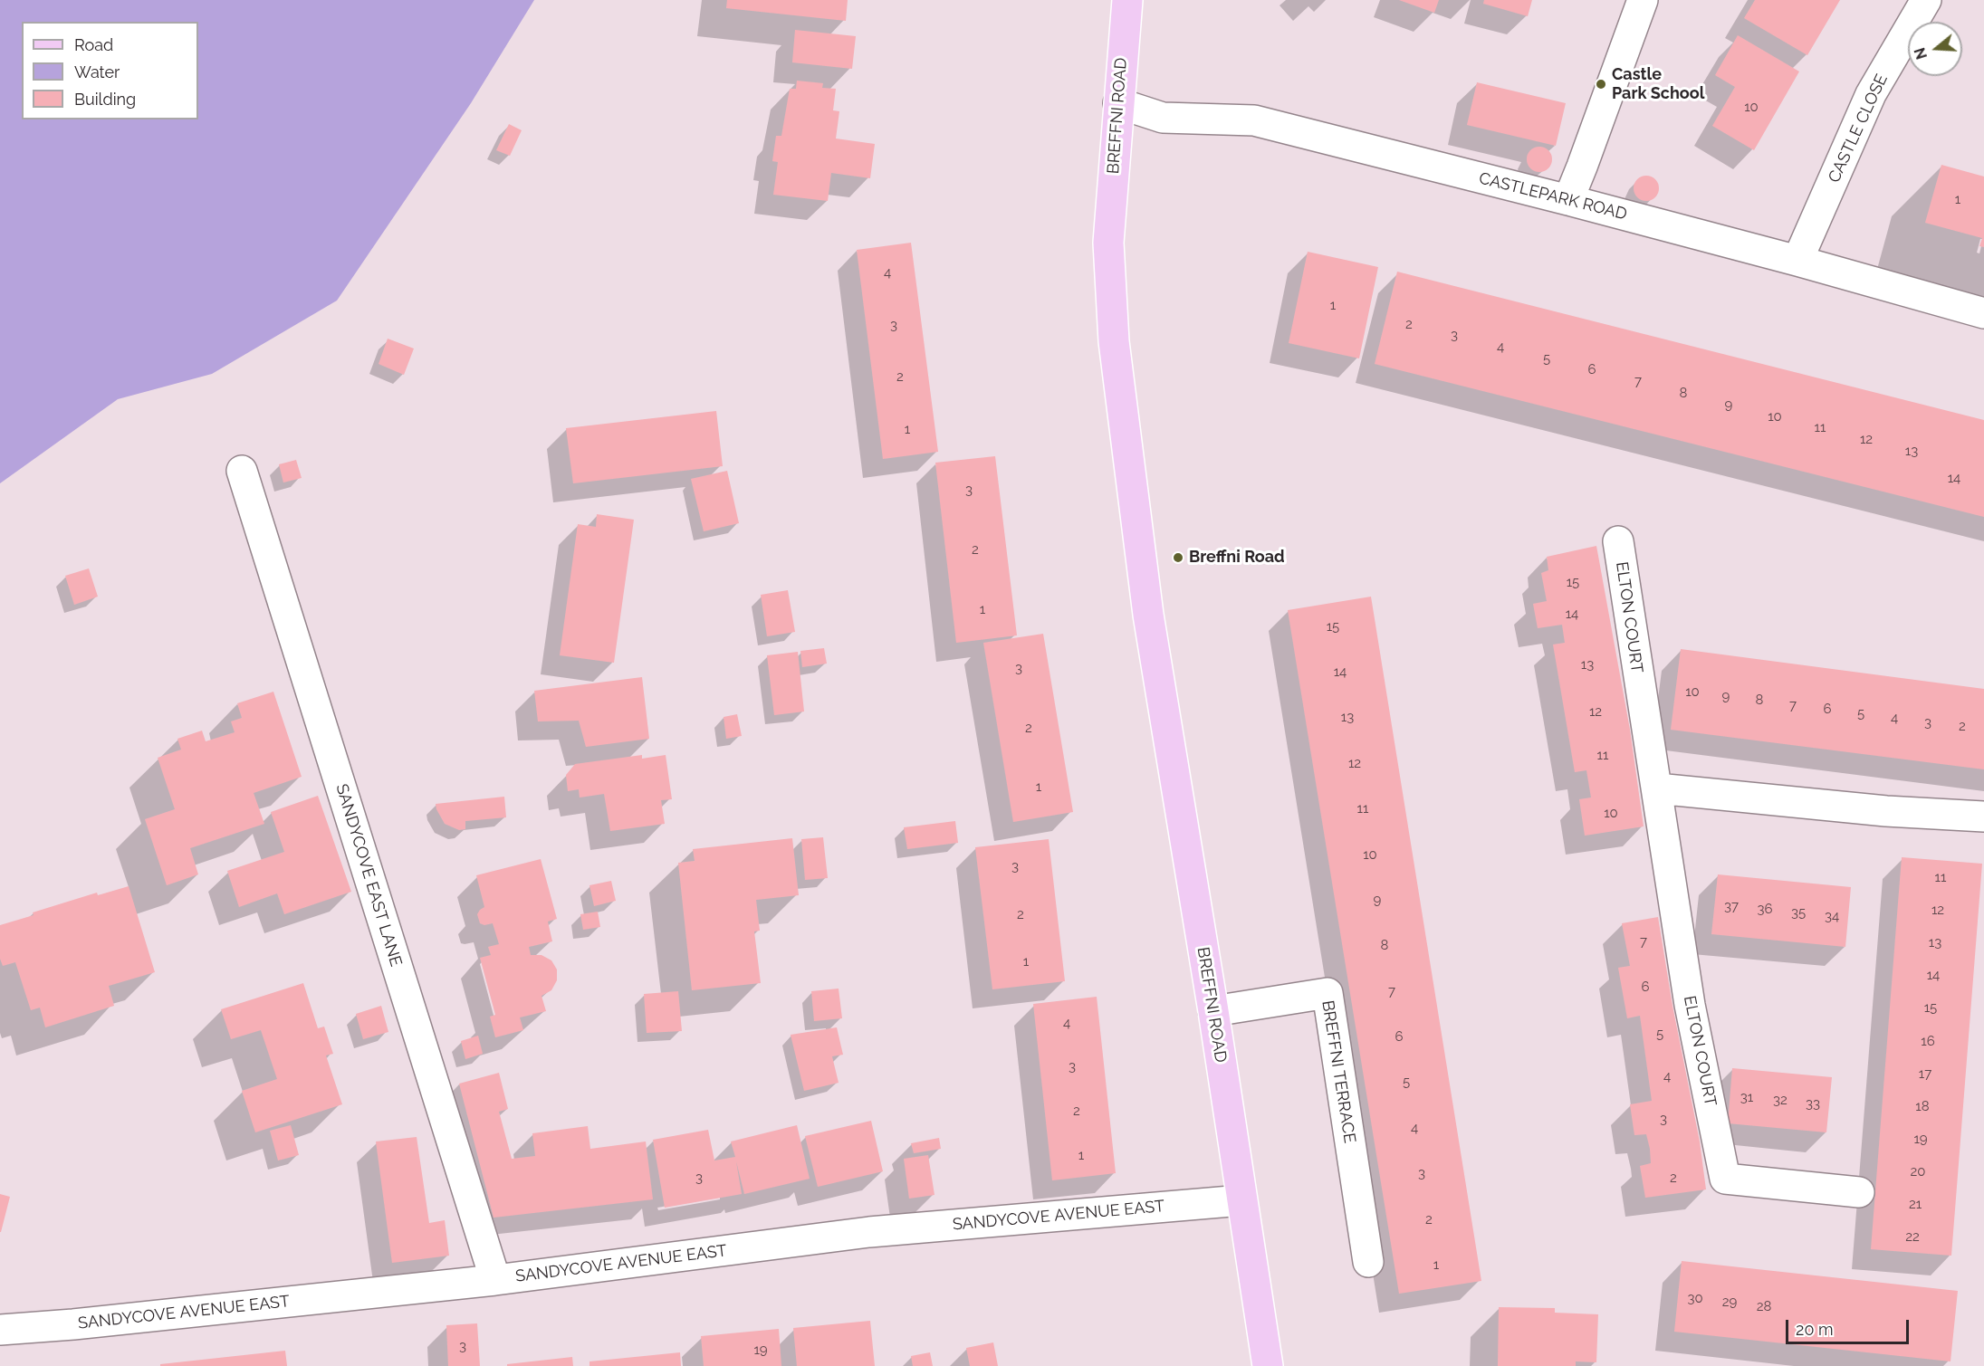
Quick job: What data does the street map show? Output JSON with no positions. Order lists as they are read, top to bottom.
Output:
{
  "streets": {
    "main road": ["BREFFNI ROAD"],
    "street": [
      "CASTLE CLOSE",
      "CASTLEPARK ROAD",
      "ELTON COURT",
      "SANDYCOVE EAST LANE",
      "BREFFNI TERRACE",
      "SANDYCOVE AVENUE EAST"
    ]
  },
  "crossings": [
    ["BREFFNI ROAD", "CASTLEPARK ROAD"],
    ["BREFFNI ROAD", "BREFFNI TERRACE"],
    ["BREFFNI ROAD", "SANDYCOVE AVENUE EAST"],
    ["CASTLE CLOSE", "CASTLEPARK ROAD"],
    ["SANDYCOVE EAST LANE", "SANDYCOVE AVENUE EAST"]
  ],
  "places": ["Castle Park School", "Breffni Road"],
  "house_numbers": [
    "10",
    "1",
    "4",
    "1",
    "2",
    "3",
    "3",
    "4",
    "5",
    "6",
    "2",
    "7",
    "8",
    "9",
    "10",
    "11",
    "1",
    "12",
    "13",
    "14",
    "3",
    "2",
    "15",
    "1",
    "14",
    "15",
    "13",
    "3",
    "14",
    "10",
    "9",
    "8",
    "7",
    "6",
    "12",
    "5",
    "13",
    "4",
    "3",
    "2",
    "2",
    "11",
    "12",
    "1",
    "11",
    "10",
    "10",
    "3",
    "11",
    "9",
    "37",
    "36",
    "12",
    "35",
    "2",
    "34",
    "7",
    "13",
    "8",
    "1",
    "14",
    "6",
    "7",
    "15",
    "4",
    "5",
    "6",
    "16",
    "3",
    "17",
    "4",
    "5",
    "31",
    "32",
    "33",
    "18",
    "2",
    "3",
    "4",
    "19",
    "1",
    "20",
    "3",
    "3",
    "2",
    "21",
    "2",
    "22",
    "1",
    "30",
    "29",
    "28",
    "3",
    "19"
  ],
  "legend": ["Road", "Water", "Building"],
  "scale_bar": "20 m",
  "north": "left"
}
